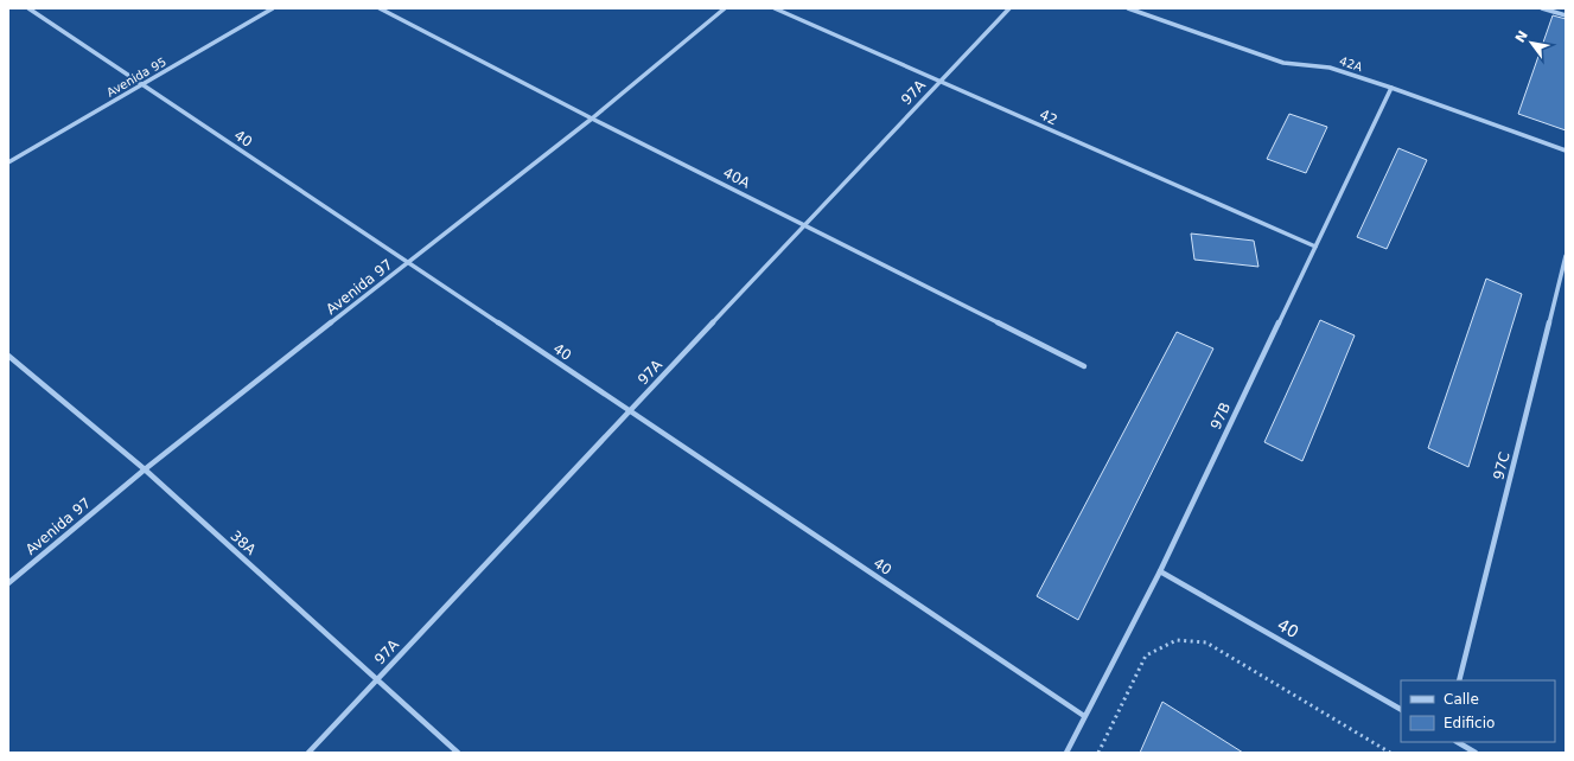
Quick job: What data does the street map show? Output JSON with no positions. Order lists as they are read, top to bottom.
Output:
{
  "streets": {
    "street": [
      "42A",
      "Avenida 95",
      "97A",
      "42",
      "40",
      "40A",
      "Avenida 97",
      "97B",
      "97C",
      "38A"
    ]
  },
  "crossings": [
    ["42A", "97B"],
    ["Avenida 95", "40"],
    ["97A", "42"],
    ["97A", "40"],
    ["97A", "40A"],
    ["97A", "38A"],
    ["42", "97B"],
    ["40", "Avenida 97"],
    ["40", "97B"],
    ["40A", "Avenida 97"],
    ["Avenida 97", "38A"]
  ],
  "legend": ["Calle", "Edificio"],
  "north": "top left"
}
